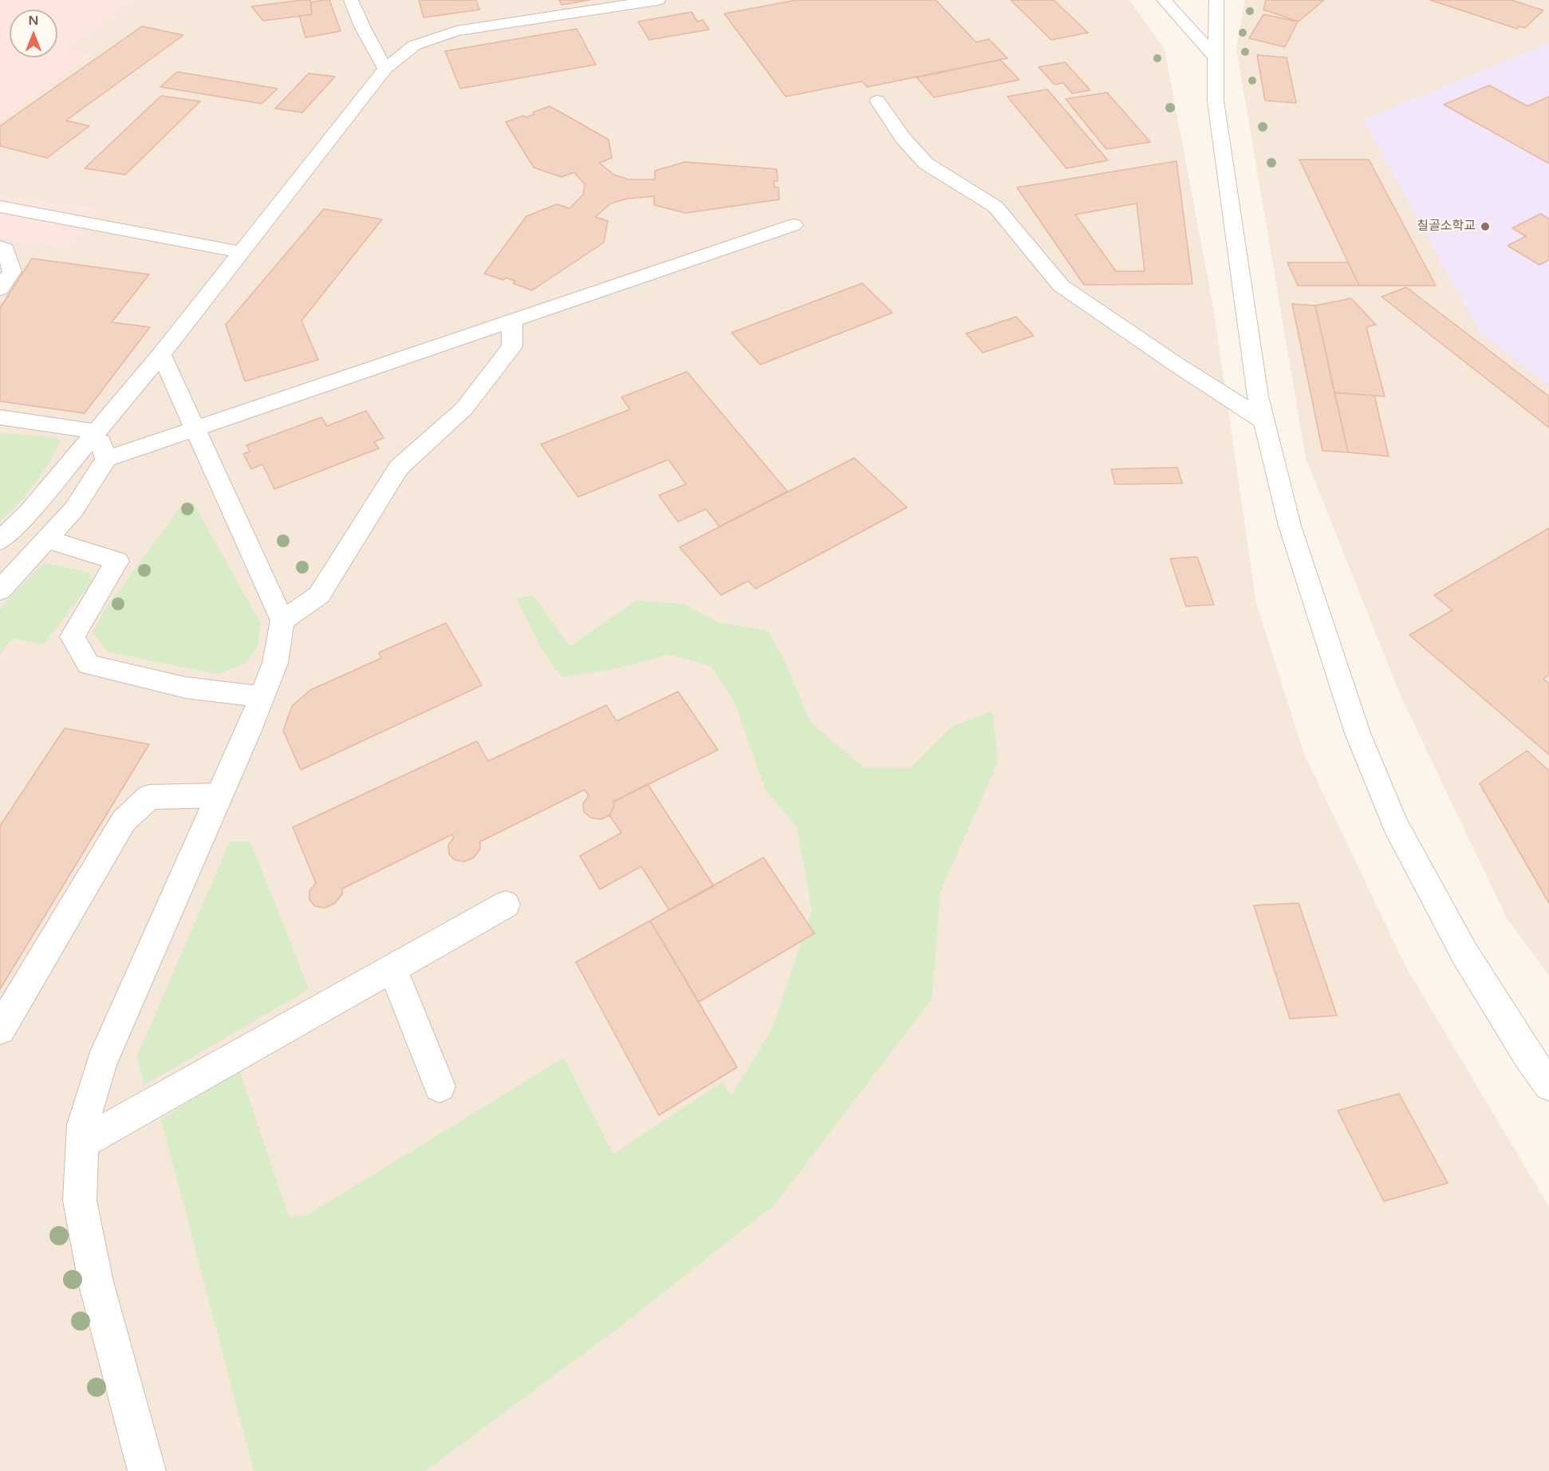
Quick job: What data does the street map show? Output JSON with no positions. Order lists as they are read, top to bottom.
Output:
{
  "places": ["칠골소학교"],
  "north": "top"
}
